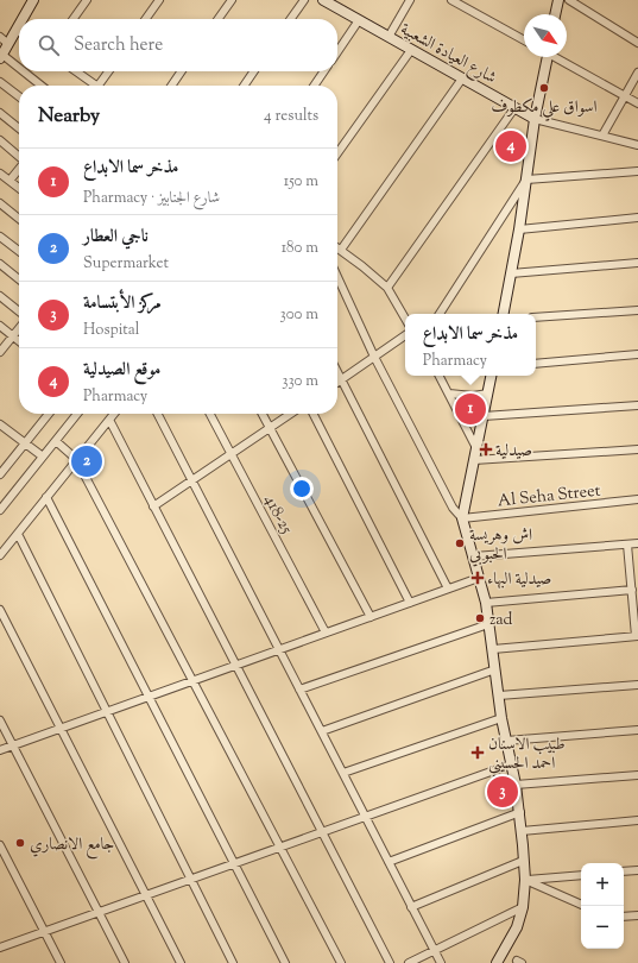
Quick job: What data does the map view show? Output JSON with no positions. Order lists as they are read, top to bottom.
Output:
{
  "streets": {
    "street": ["شارع العيادة الشعبية", "Al Seha Street", "418-25"]
  },
  "places": {
    "other": [
      "اسواق علي مكطوف",
      "اش وهريسة الحبوبي",
      "zad",
      "جامع الانصاري"
    ],
    "health": ["صيدلية", "صيدلية البهاء", "طبيب الاسنان احمد الحسيني"]
  },
  "north": "bottom right",
  "page": {
    "search": "Search here",
    "heading": ["Nearby", "4 results"],
    "pins": [
      "4",
      "1",
      "2",
      "3"
    ],
    "list": [
      {
        "mark": "1",
        "name": "مذخر سما الابداع",
        "note": "Pharmacy · شارع الجنابيز",
        "value": "150 m"
      },
      {
        "mark": "2",
        "name": "ناجي العطار",
        "note": "Supermarket",
        "value": "180 m"
      },
      {
        "mark": "3",
        "name": "مركز الأبتسامة",
        "note": "Hospital",
        "value": "300 m"
      },
      {
        "mark": "4",
        "name": "موقع الصيدلية",
        "note": "Pharmacy",
        "value": "330 m"
      }
    ],
    "popup": ["مذخر سما الابداع", "Pharmacy"],
    "map_buttons": ["+", "−"]
  }
}
